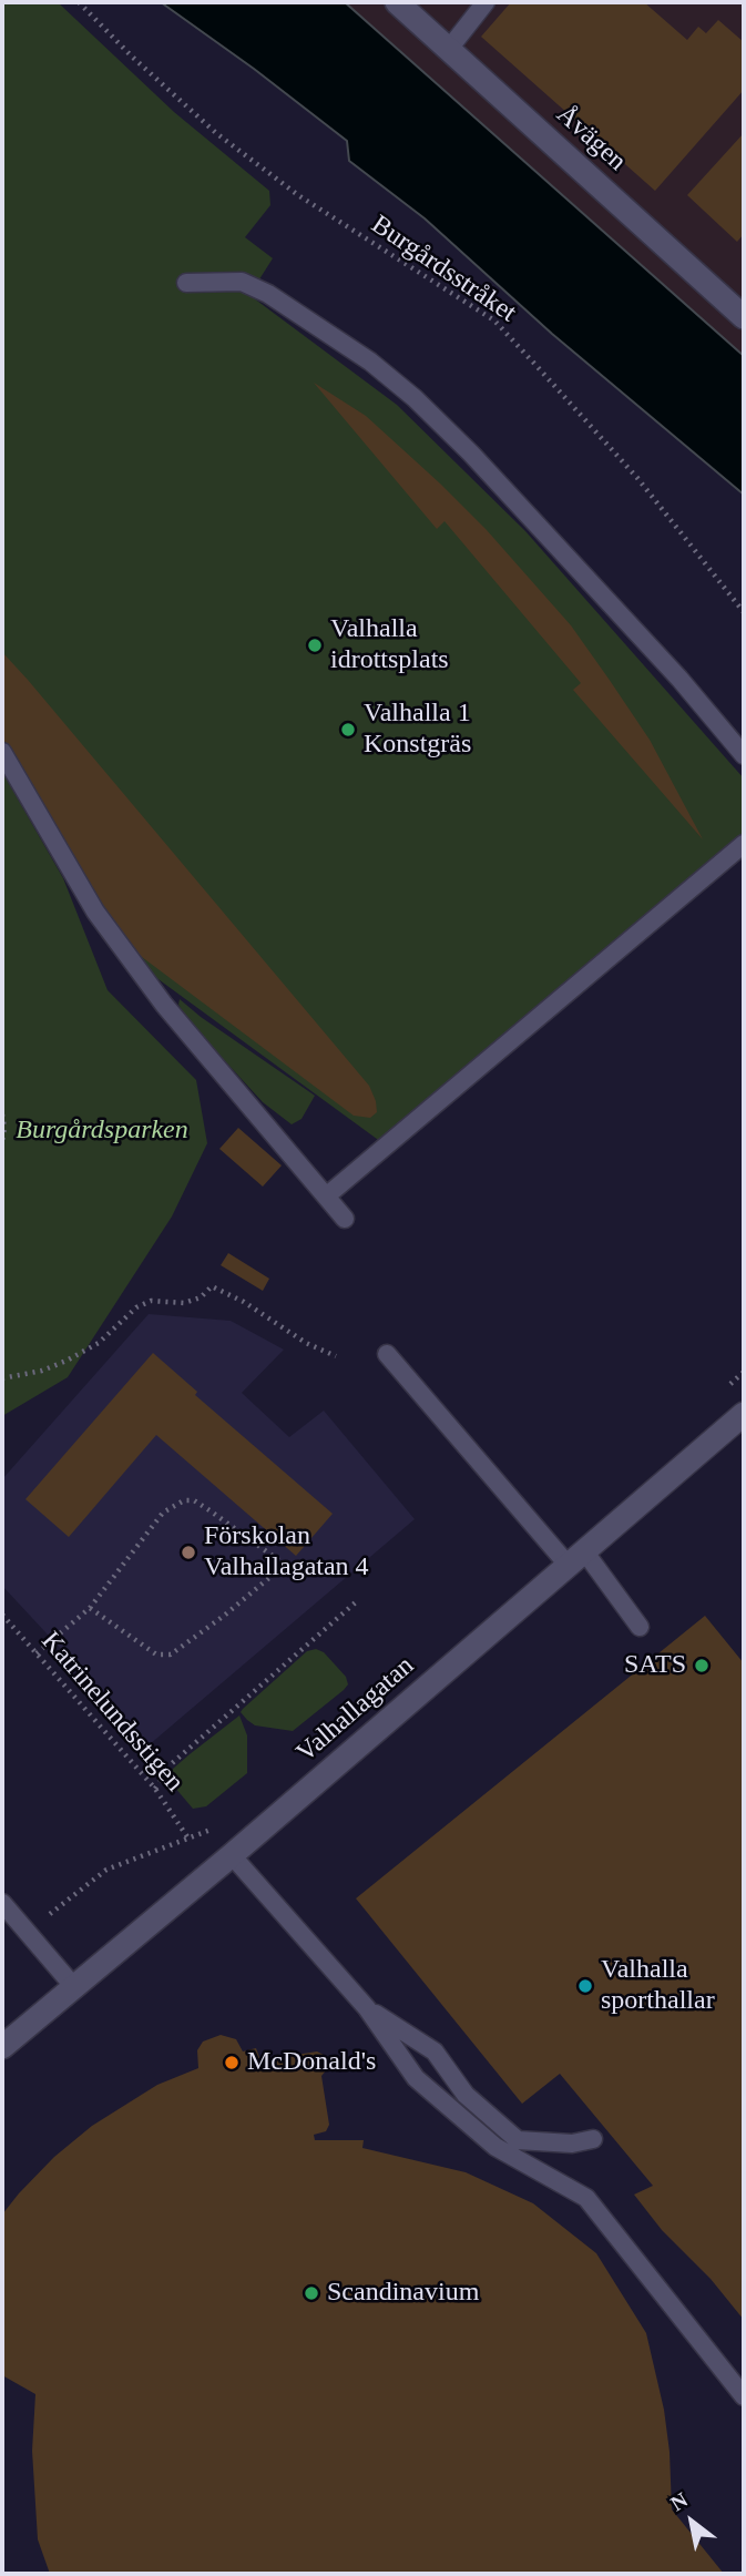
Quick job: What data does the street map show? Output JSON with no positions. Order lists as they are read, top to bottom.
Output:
{
  "streets": {
    "street": ["Åvägen", "Valhallagatan"],
    "path": ["Burgårdsstråket", "Katrinelundsstigen"]
  },
  "parks": ["Burgårdsparken"],
  "places": [
    "Valhalla idrottsplats",
    "Valhalla 1 Konstgräs",
    "Förskolan Valhallagatan 4",
    "SATS",
    "Valhalla sporthallar",
    "McDonald's",
    "Scandinavium"
  ],
  "north": "top left"
}
